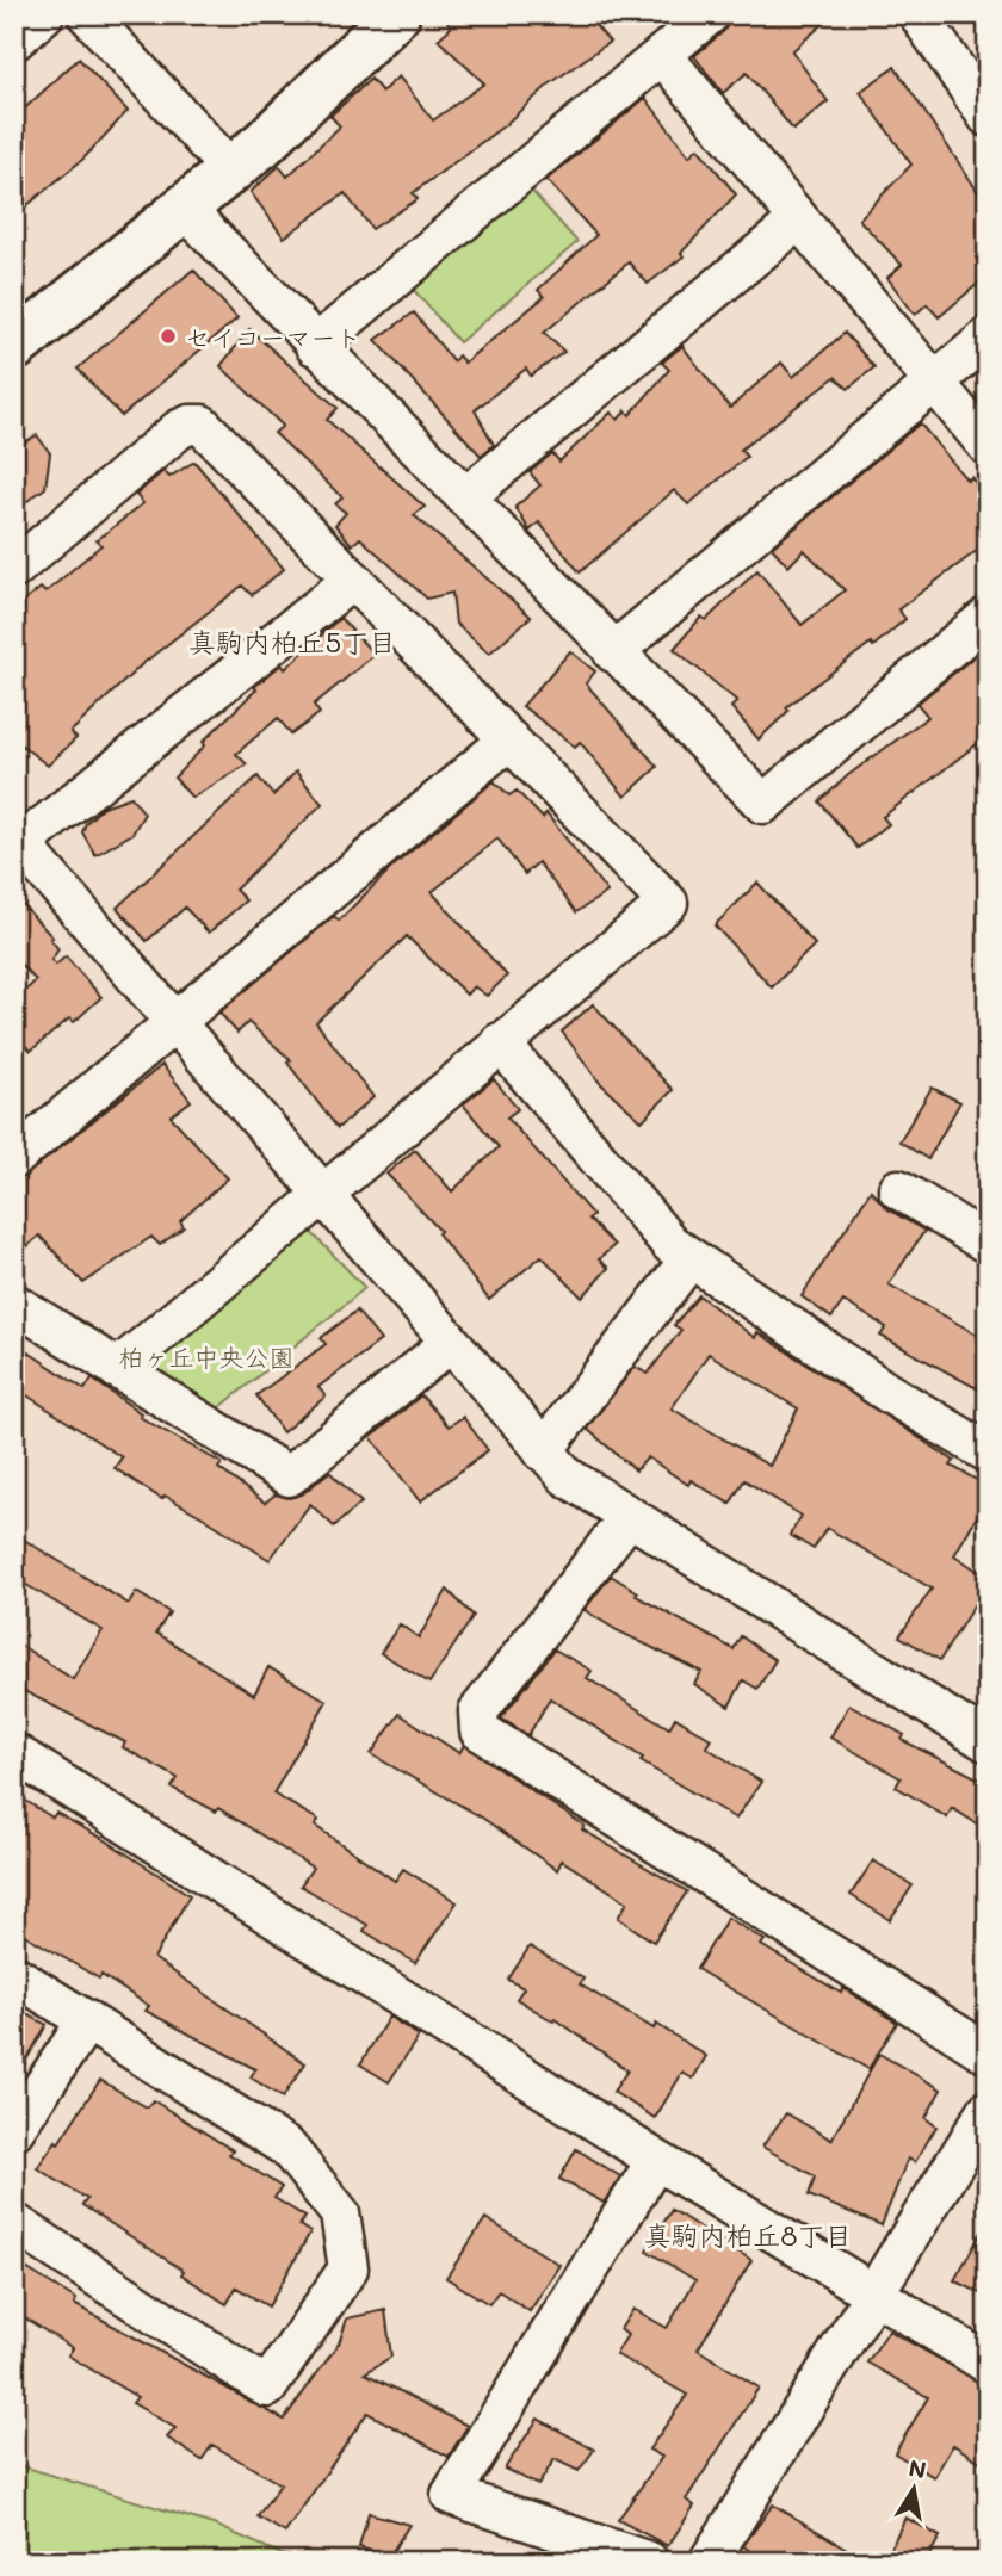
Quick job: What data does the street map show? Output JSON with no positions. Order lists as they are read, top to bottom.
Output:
{
  "districts": ["真駒内柏丘5丁目", "真駒内柏丘8丁目"],
  "parks": ["柏ヶ丘中央公園"],
  "places": ["セイコーマート"],
  "north": "top"
}
